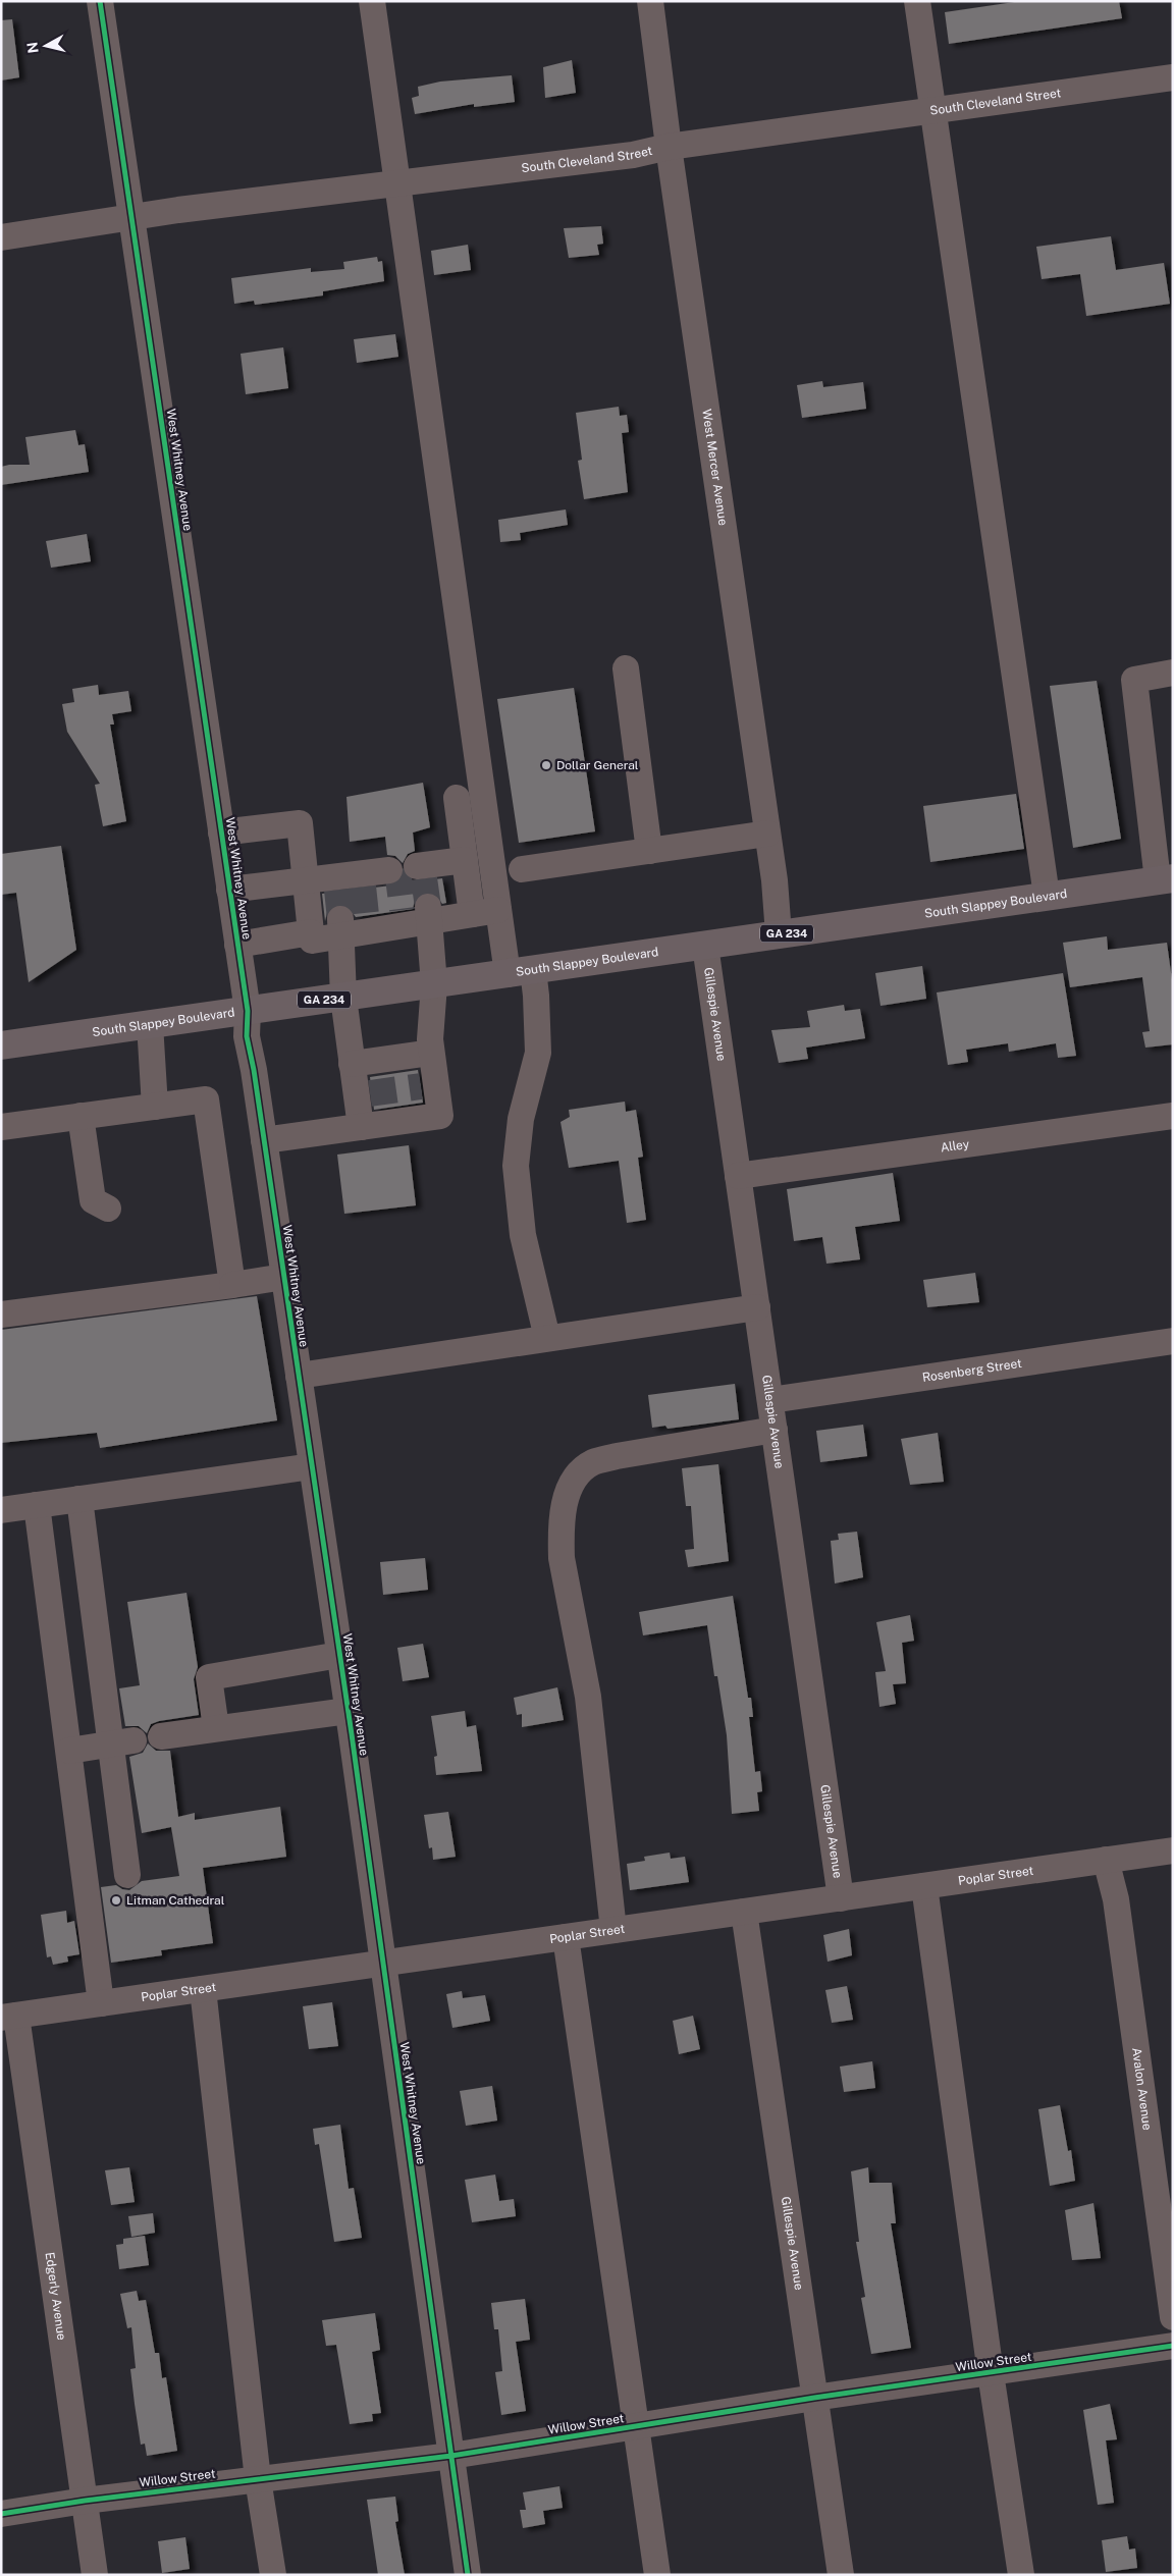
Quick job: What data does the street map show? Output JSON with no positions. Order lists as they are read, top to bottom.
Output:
{
  "streets": {
    "main road": ["South Slappey Boulevard", "GA 234"],
    "street": [
      "South Cleveland Street",
      "West Mercer Avenue",
      "West Whitney Avenue",
      "Gillespie Avenue",
      "Alley",
      "Rosenberg Street",
      "Poplar Street",
      "Avalon Avenue",
      "Edgerly Avenue",
      "Willow Street"
    ]
  },
  "crossings": [
    ["South Cleveland Street", "West Mercer Avenue"],
    ["South Cleveland Street", "West Whitney Avenue"],
    ["West Mercer Avenue", "South Slappey Boulevard"],
    ["West Whitney Avenue", "South Slappey Boulevard"],
    ["West Whitney Avenue", "Poplar Street"],
    ["West Whitney Avenue", "Willow Street"],
    ["South Slappey Boulevard", "Gillespie Avenue"],
    ["Gillespie Avenue", "Alley"],
    ["Gillespie Avenue", "Rosenberg Street"],
    ["Gillespie Avenue", "Poplar Street"],
    ["Gillespie Avenue", "Willow Street"],
    ["Poplar Street", "Avalon Avenue"],
    ["Poplar Street", "Edgerly Avenue"],
    ["Edgerly Avenue", "Willow Street"]
  ],
  "places": ["Dollar General", "Litman Cathedral"],
  "north": "left"
}
